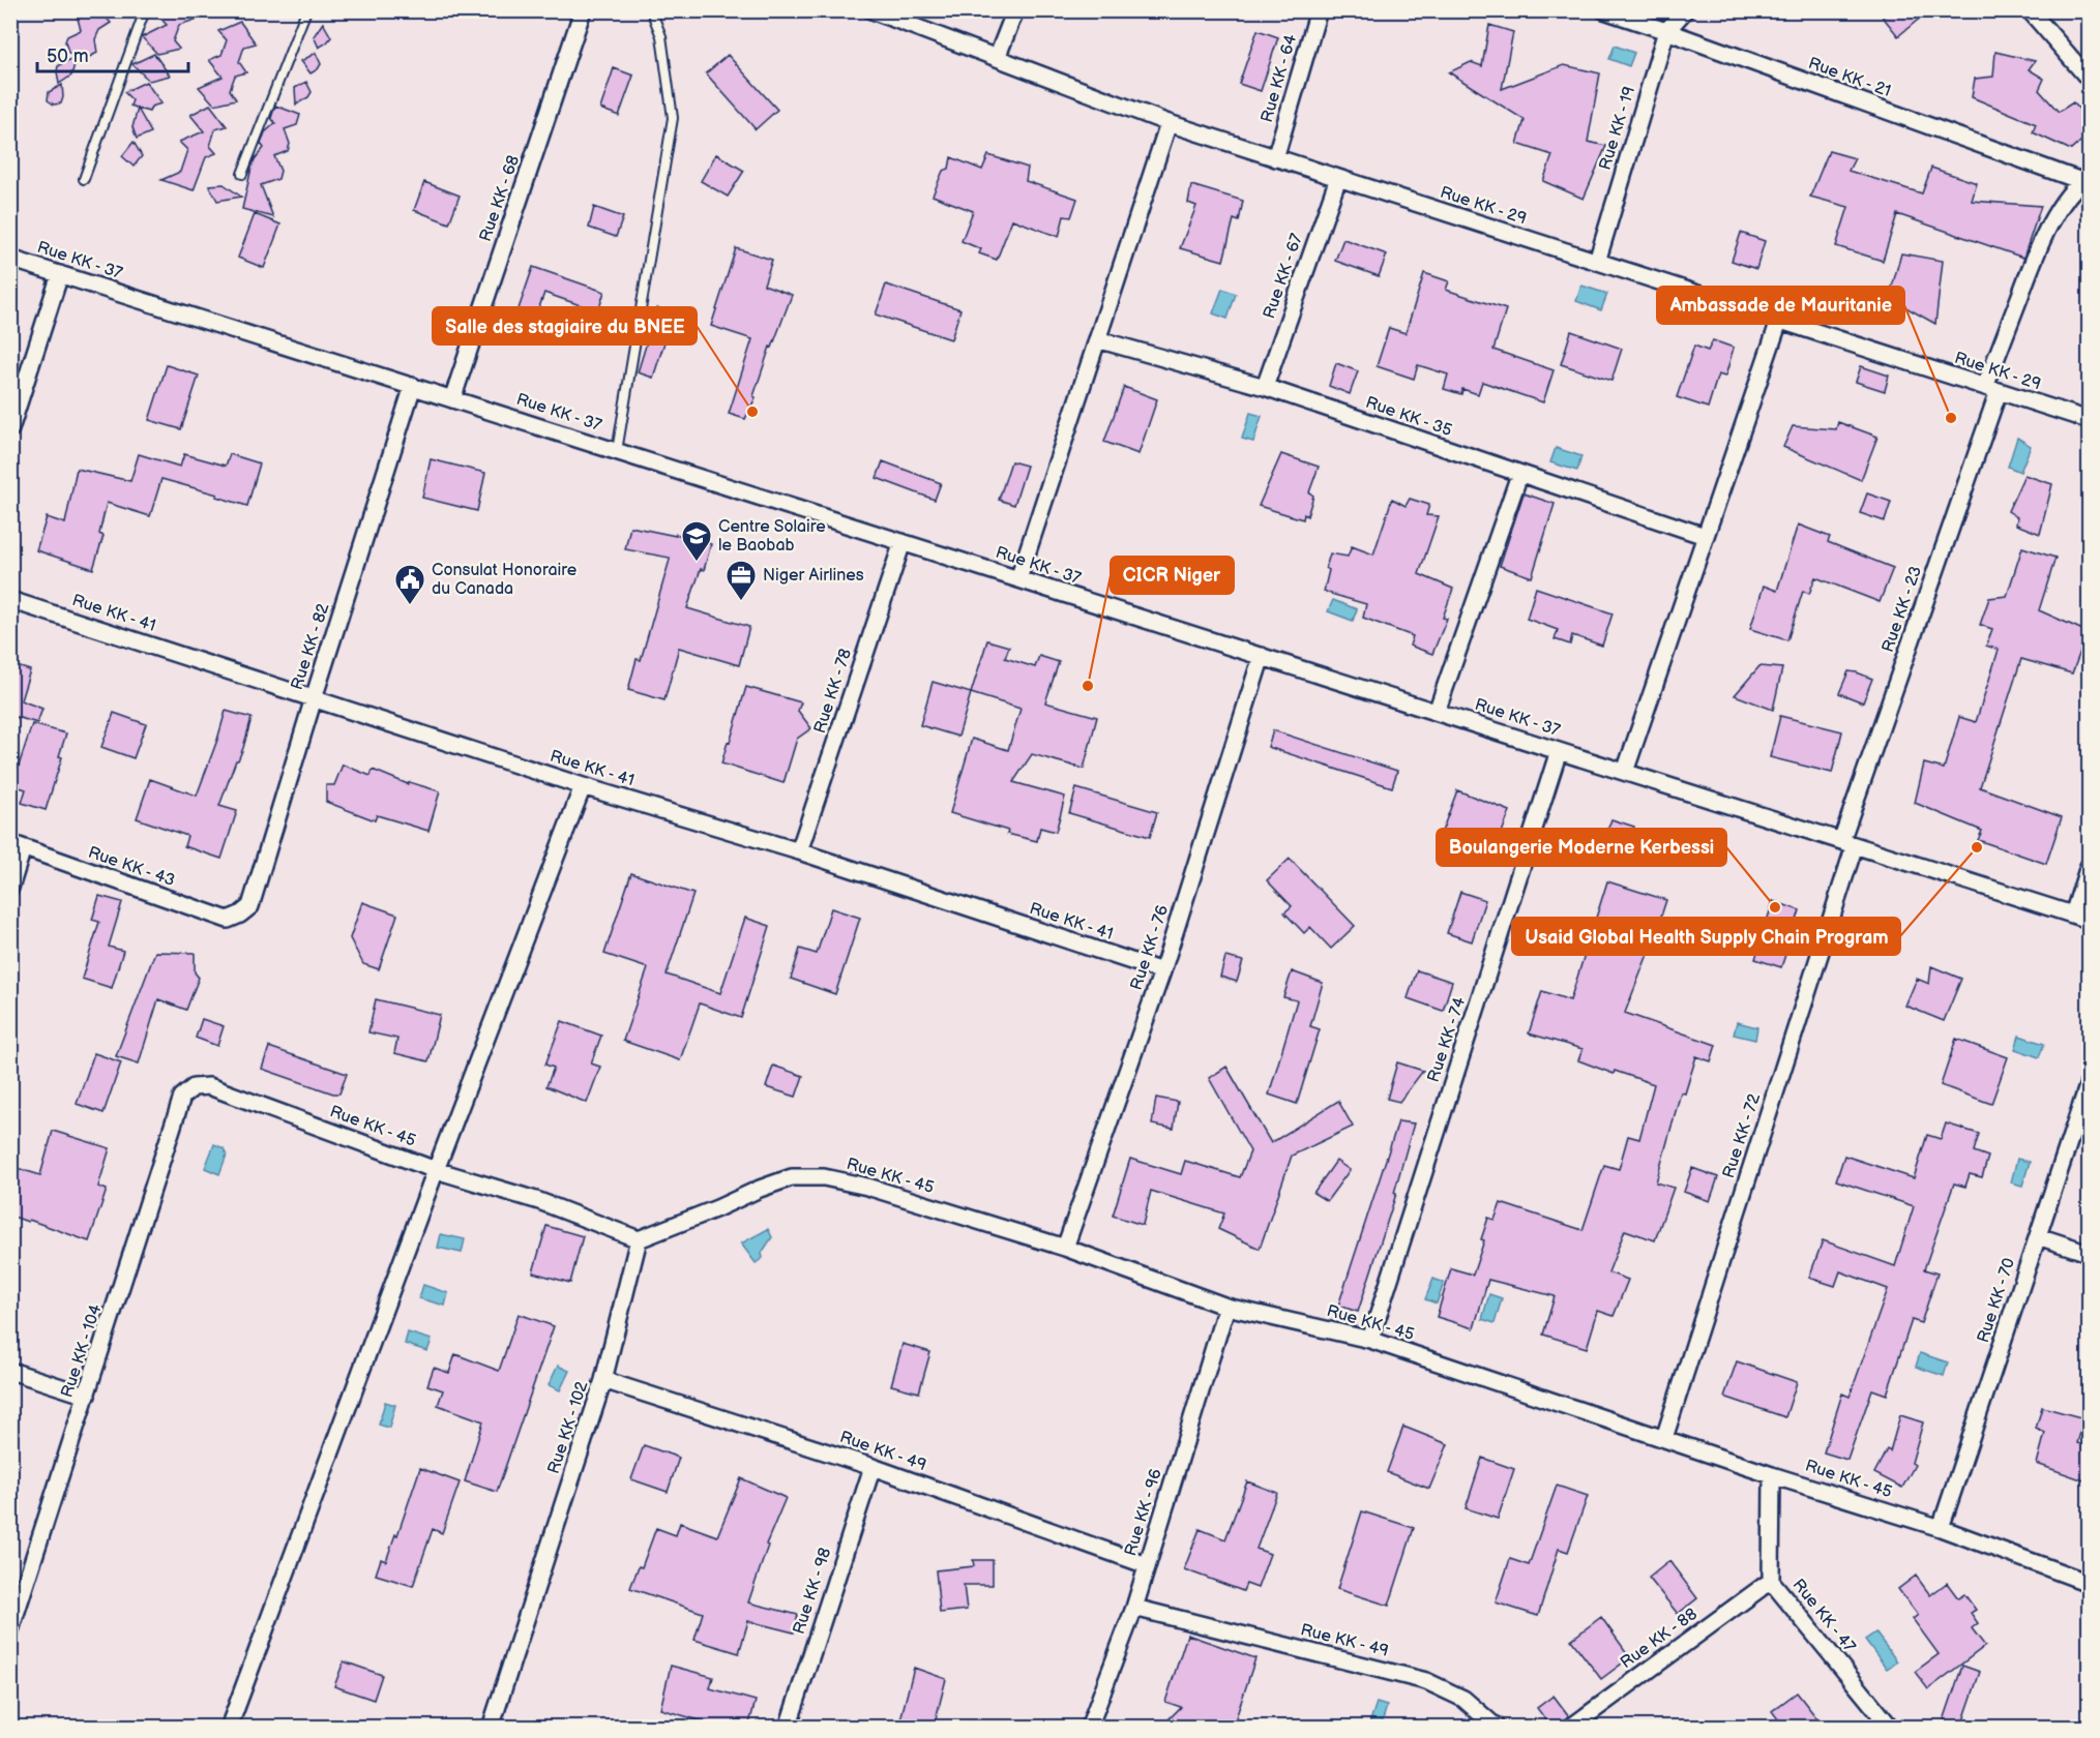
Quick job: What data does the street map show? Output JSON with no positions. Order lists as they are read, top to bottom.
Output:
{
  "streets": {
    "street": [
      "Rue KK - 21",
      "Rue KK - 64",
      "Rue KK - 19",
      "Rue KK - 68",
      "Rue KK - 29",
      "Rue KK - 37",
      "Rue KK - 67",
      "Rue KK - 35",
      "Rue KK - 23",
      "Rue KK - 41",
      "Rue KK - 82",
      "Rue KK - 78",
      "Rue KK - 43",
      "Rue KK - 76",
      "Rue KK - 74",
      "Rue KK - 45",
      "Rue KK - 72",
      "Rue KK - 70",
      "Rue KK - 104",
      "Rue KK - 102",
      "Rue KK - 49",
      "Rue KK - 96",
      "Rue KK - 98",
      "Rue KK - 47",
      "Rue KK - 88"
    ]
  },
  "crossings": [
    ["Rue KK - 21", "Rue KK - 19"],
    ["Rue KK - 21", "Rue KK - 23"],
    ["Rue KK - 64", "Rue KK - 29"],
    ["Rue KK - 19", "Rue KK - 29"],
    ["Rue KK - 68", "Rue KK - 37"],
    ["Rue KK - 29", "Rue KK - 67"],
    ["Rue KK - 29", "Rue KK - 23"],
    ["Rue KK - 37", "Rue KK - 23"],
    ["Rue KK - 37", "Rue KK - 82"],
    ["Rue KK - 37", "Rue KK - 78"],
    ["Rue KK - 37", "Rue KK - 76"],
    ["Rue KK - 37", "Rue KK - 74"],
    ["Rue KK - 37", "Rue KK - 72"],
    ["Rue KK - 67", "Rue KK - 35"],
    ["Rue KK - 23", "Rue KK - 72"],
    ["Rue KK - 41", "Rue KK - 82"],
    ["Rue KK - 41", "Rue KK - 78"],
    ["Rue KK - 41", "Rue KK - 76"],
    ["Rue KK - 82", "Rue KK - 43"],
    ["Rue KK - 76", "Rue KK - 45"],
    ["Rue KK - 74", "Rue KK - 45"],
    ["Rue KK - 45", "Rue KK - 72"],
    ["Rue KK - 45", "Rue KK - 70"],
    ["Rue KK - 45", "Rue KK - 104"],
    ["Rue KK - 45", "Rue KK - 102"],
    ["Rue KK - 45", "Rue KK - 96"],
    ["Rue KK - 45", "Rue KK - 47"],
    ["Rue KK - 102", "Rue KK - 49"],
    ["Rue KK - 49", "Rue KK - 96"],
    ["Rue KK - 49", "Rue KK - 98"],
    ["Rue KK - 47", "Rue KK - 88"]
  ],
  "places": {
    "other": [
      "Salle des stagiaire du BNEE",
      "Ambassade de Mauritanie",
      "CICR Niger",
      "Usaid Global Health Supply Chain Program",
      "Boulangerie Moderne Kerbessi"
    ],
    "school or university": ["Centre Solaire le Baobab"],
    "office": ["Niger Airlines"],
    "public building": ["Consulat Honoraire du Canada"]
  },
  "scale_bar": "50 m"
}
